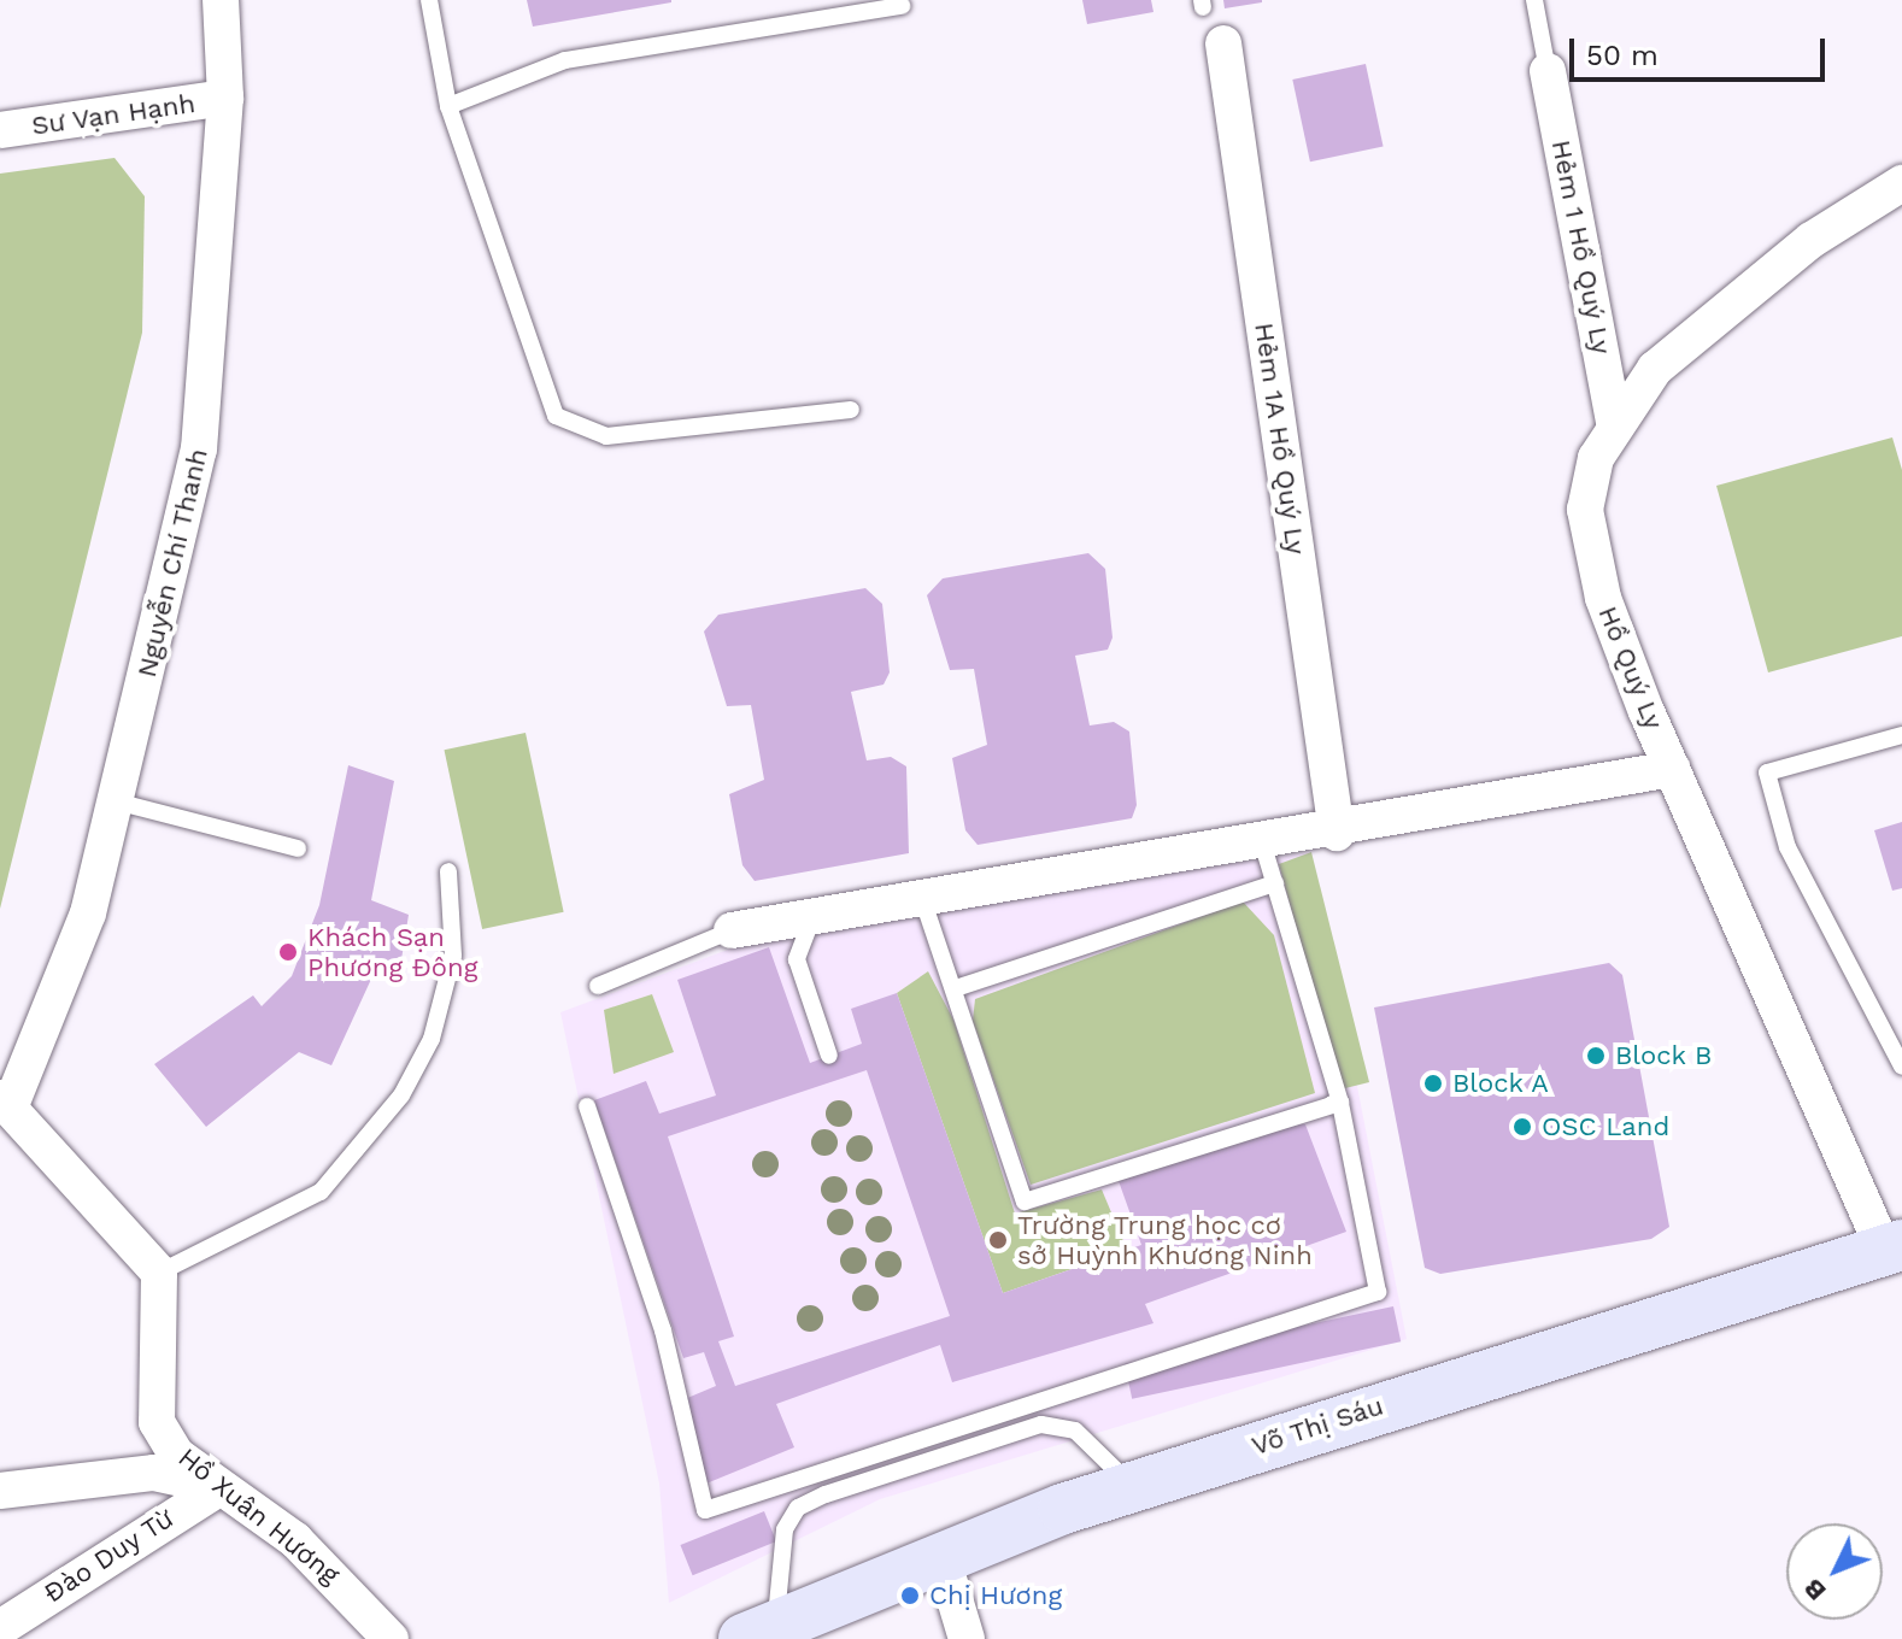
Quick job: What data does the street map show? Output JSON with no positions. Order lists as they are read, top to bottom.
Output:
{
  "streets": {
    "main road": ["Võ Thị Sáu"],
    "street": [
      "Sư Vạn Hạnh",
      "Hẻm 1 Hồ Quý Ly",
      "Hẻm 1A Hồ Quý Ly",
      "Nguyễn Chí Thanh",
      "Hồ Quý Ly",
      "Hồ Xuân Hương",
      "Đào Duy Từ"
    ]
  },
  "crossings": [
    ["Sư Vạn Hạnh", "Nguyễn Chí Thanh"],
    ["Hẻm 1 Hồ Quý Ly", "Hồ Quý Ly"],
    ["Hồ Quý Ly", "Võ Thị Sáu"],
    ["Hồ Xuân Hương", "Đào Duy Từ"]
  ],
  "places": [
    "Khách Sạn Phương Đông",
    "Block B",
    "Block A",
    "OSC Land",
    "Trường Trung học cơ sở Huỳnh Khương Ninh",
    "Chị Hương"
  ],
  "scale_bar": "50 m",
  "north": "bottom left"
}
